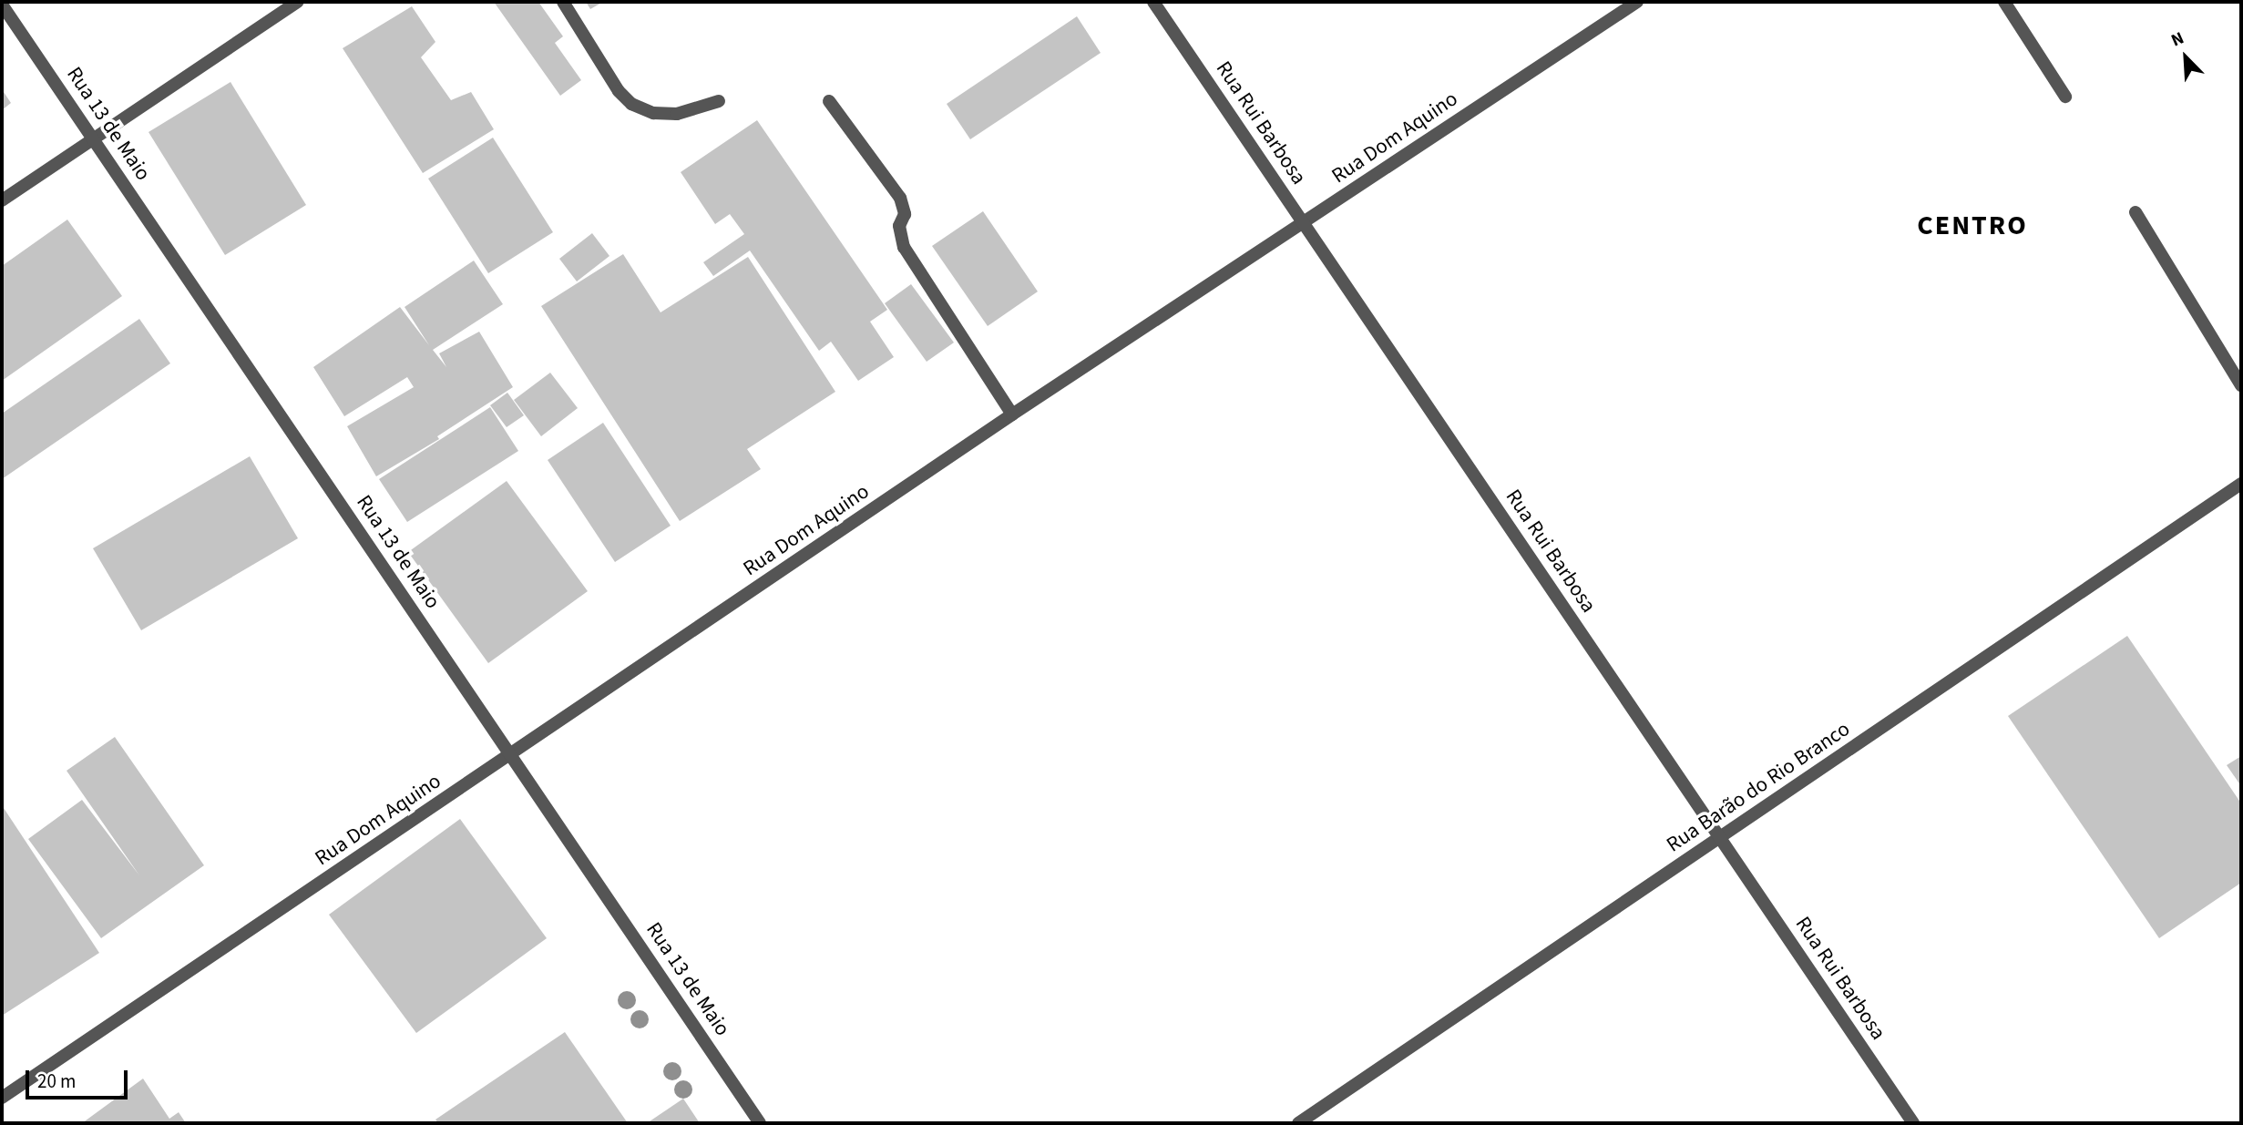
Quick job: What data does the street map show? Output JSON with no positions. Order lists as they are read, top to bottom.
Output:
{
  "streets": {
    "street": [
      "Rua Rui Barbosa",
      "Rua 13 de Maio",
      "Rua Dom Aquino",
      "Rua Barão do Rio Branco"
    ]
  },
  "crossings": [
    ["Rua Rui Barbosa", "Rua Dom Aquino"],
    ["Rua Rui Barbosa", "Rua Barão do Rio Branco"],
    ["Rua 13 de Maio", "Rua Dom Aquino"]
  ],
  "districts": ["CENTRO"],
  "scale_bar": "20 m",
  "north": "top left"
}
